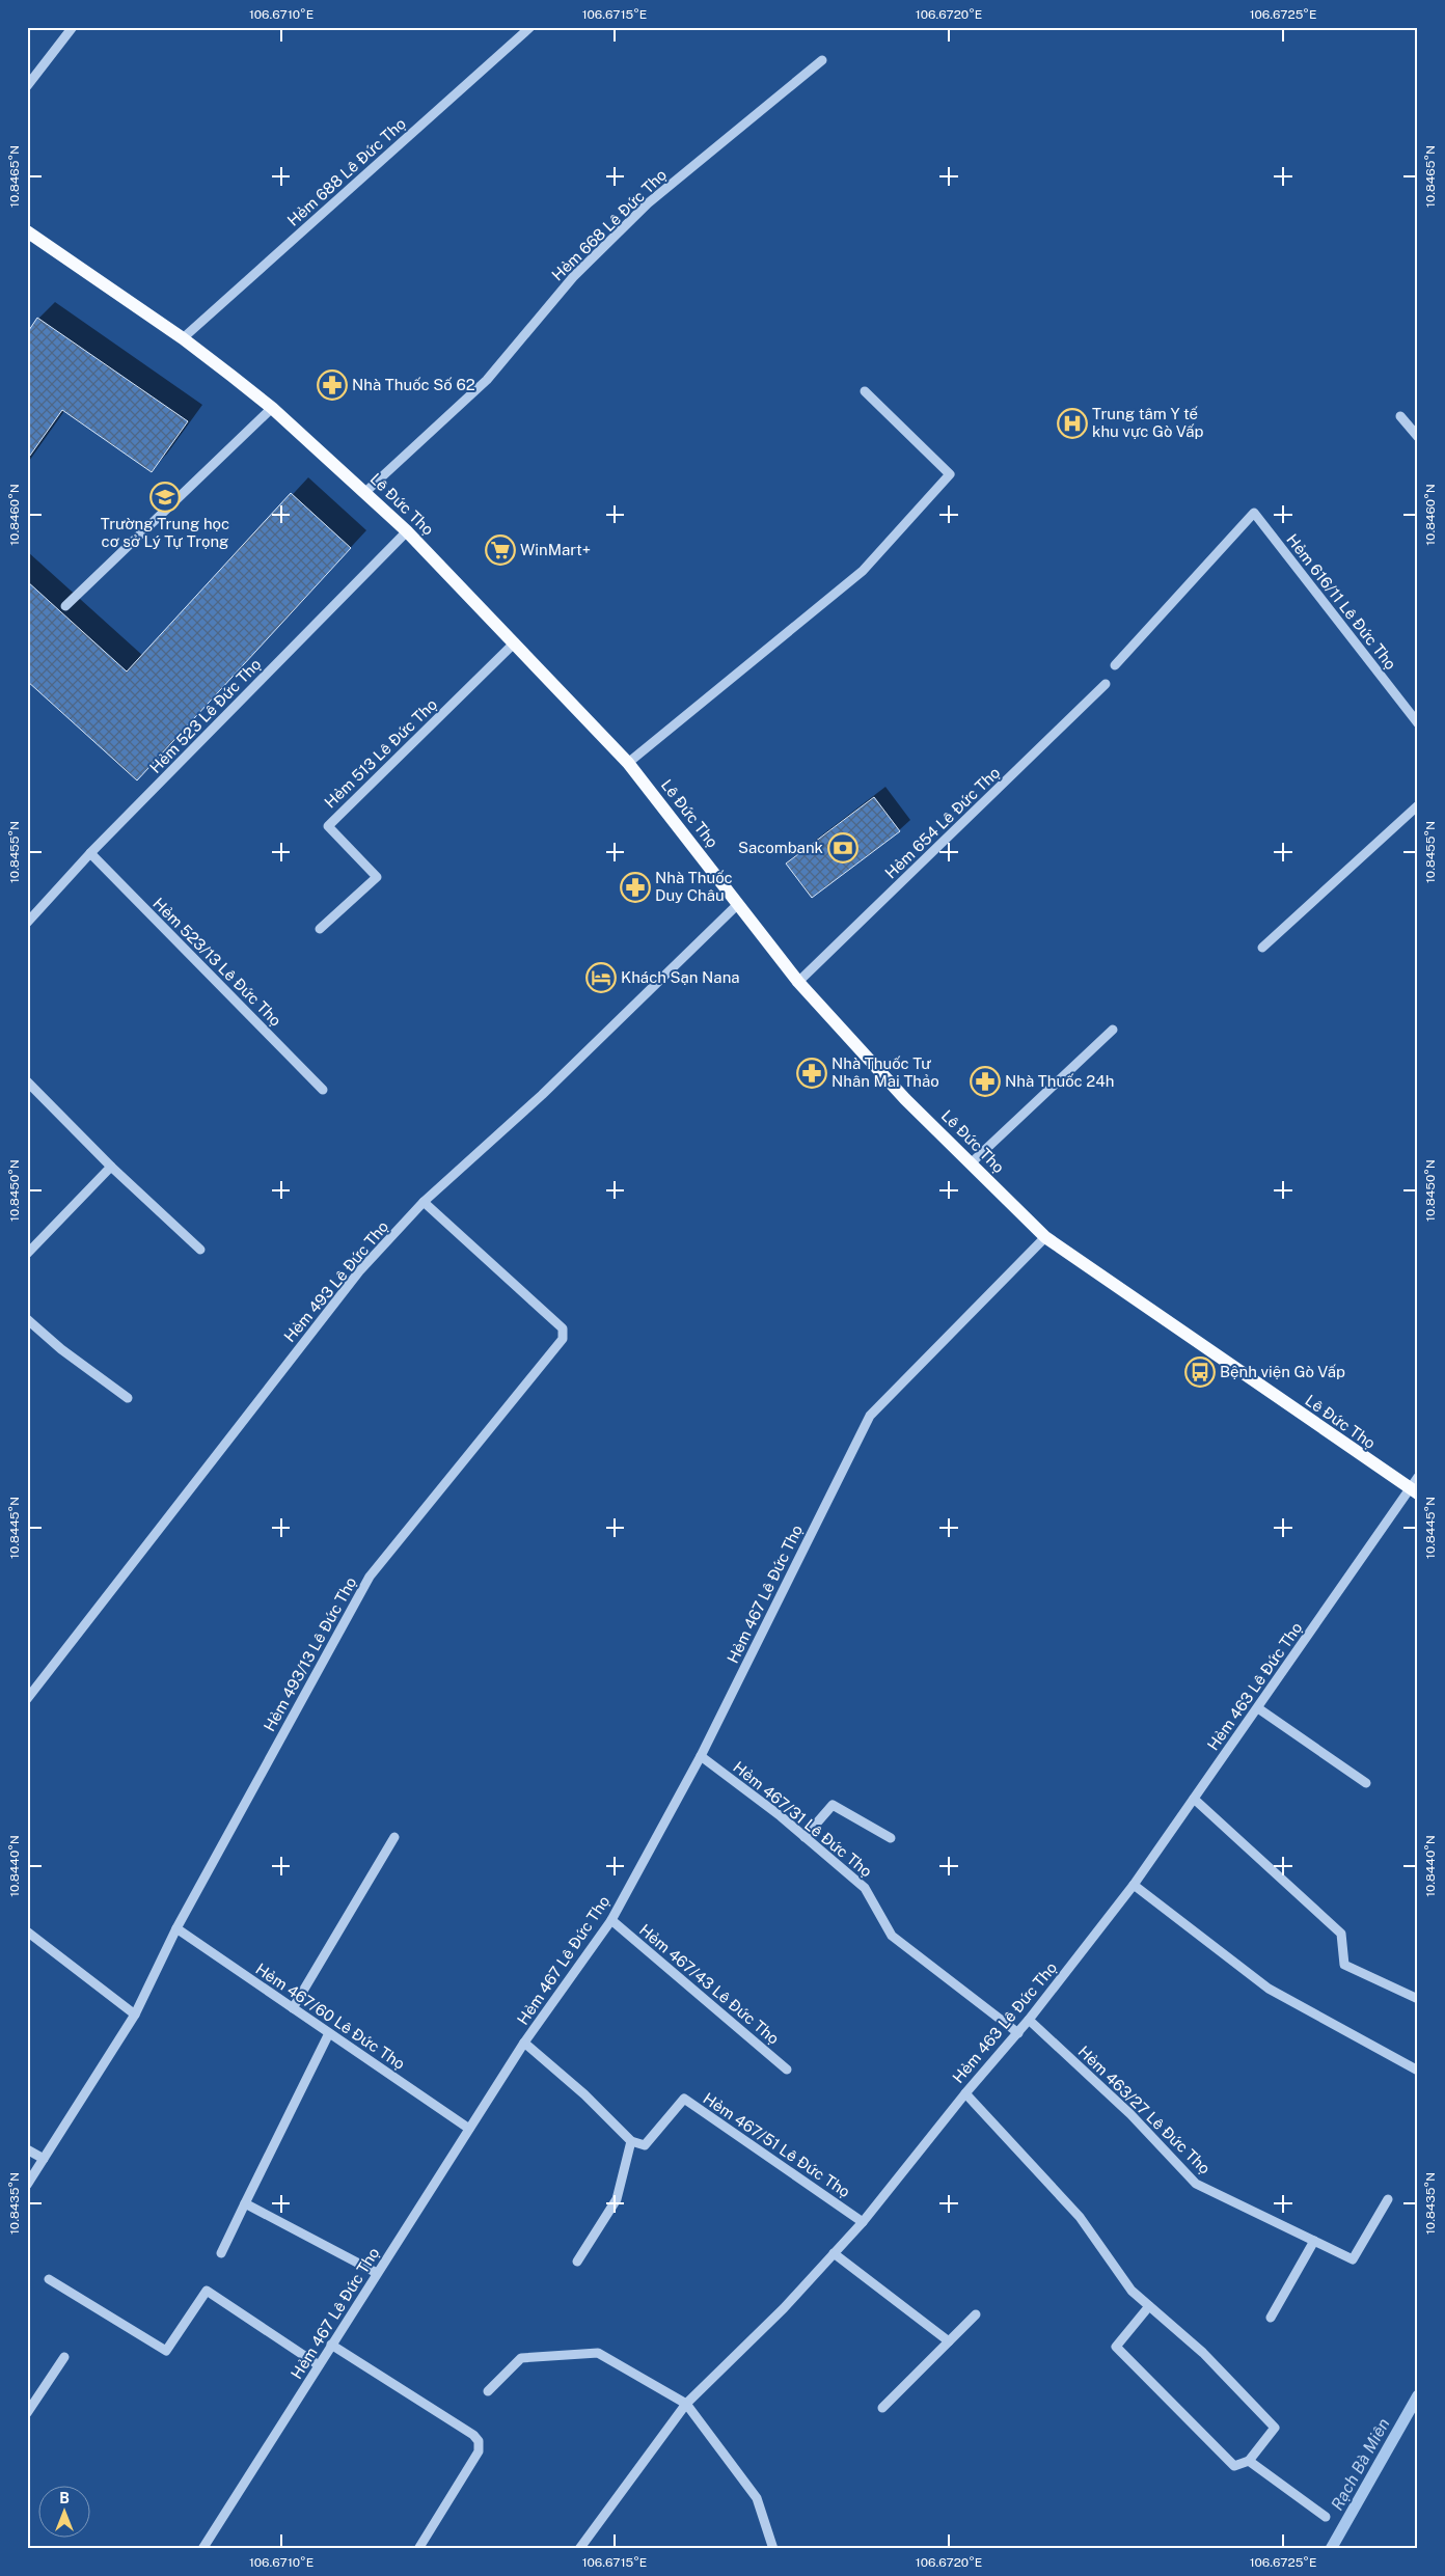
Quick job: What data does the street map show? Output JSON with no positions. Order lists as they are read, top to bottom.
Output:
{
  "streets": {
    "main road": ["Lê Đức Thọ"],
    "street": [
      "Hẻm 688 Lê Đức Thọ",
      "Hẻm 668 Lê Đức Thọ",
      "Hẻm 616/11 Lê Đức Thọ",
      "Hẻm 523 Lê Đức Thọ",
      "Hẻm 513 Lê Đức Thọ",
      "Hẻm 654 Lê Đức Thọ",
      "Hẻm 523/13 Lê Đức Thọ",
      "Hẻm 493 Lê Đức Thọ",
      "Hẻm 467 Lê Đức Thọ",
      "Hẻm 493/13 Lê Đức Thọ",
      "Hẻm 463 Lê Đức Thọ",
      "Hẻm 467/31 Lê Đức Thọ",
      "Hẻm 467/43 Lê Đức Thọ",
      "Hẻm 467/60 Lê Đức Thọ",
      "Hẻm 463/27 Lê Đức Thọ",
      "Hẻm 467/51 Lê Đức Thọ"
    ]
  },
  "crossings": [
    ["Hẻm 688 Lê Đức Thọ", "Lê Đức Thọ"],
    ["Hẻm 668 Lê Đức Thọ", "Lê Đức Thọ"],
    ["Lê Đức Thọ", "Hẻm 523 Lê Đức Thọ"],
    ["Lê Đức Thọ", "Hẻm 513 Lê Đức Thọ"],
    ["Lê Đức Thọ", "Hẻm 654 Lê Đức Thọ"],
    ["Lê Đức Thọ", "Hẻm 493 Lê Đức Thọ"],
    ["Lê Đức Thọ", "Hẻm 467 Lê Đức Thọ"],
    ["Lê Đức Thọ", "Hẻm 463 Lê Đức Thọ"],
    ["Hẻm 523 Lê Đức Thọ", "Hẻm 523/13 Lê Đức Thọ"],
    ["Hẻm 493 Lê Đức Thọ", "Hẻm 493/13 Lê Đức Thọ"],
    ["Hẻm 467 Lê Đức Thọ", "Hẻm 467/31 Lê Đức Thọ"],
    ["Hẻm 467 Lê Đức Thọ", "Hẻm 467/43 Lê Đức Thọ"],
    ["Hẻm 467 Lê Đức Thọ", "Hẻm 467/60 Lê Đức Thọ"],
    ["Hẻm 493/13 Lê Đức Thọ", "Hẻm 467/60 Lê Đức Thọ"],
    ["Hẻm 463 Lê Đức Thọ", "Hẻm 467/31 Lê Đức Thọ"],
    ["Hẻm 463 Lê Đức Thọ", "Hẻm 463/27 Lê Đức Thọ"],
    ["Hẻm 463 Lê Đức Thọ", "Hẻm 467/51 Lê Đức Thọ"]
  ],
  "water": ["Rạch Bà Miên"],
  "places": {
    "pharmacy": [
      "Nhà Thuốc Số 62",
      "Nhà Thuốc Duy Châu",
      "Nhà Thuốc Tư Nhân Mai Thảo",
      "Nhà Thuốc 24h"
    ],
    "hospital": ["Trung tâm Y tế khu vực Gò Vấp"],
    "school or university": ["Trường Trung học cơ sở Lý Tự Trọng"],
    "supermarket": ["WinMart+"],
    "bank": ["Sacombank"],
    "hotel": ["Khách Sạn Nana"],
    "bus stop": ["Bệnh viện Gò Vấp"]
  },
  "north": "top",
  "coordinates": [
    "106.6710°E",
    "106.6715°E",
    "106.6720°E",
    "106.6725°E",
    "10.8465°N",
    "10.8460°N",
    "10.8455°N",
    "10.8450°N",
    "10.8445°N",
    "10.8440°N",
    "10.8435°N"
  ]
}
